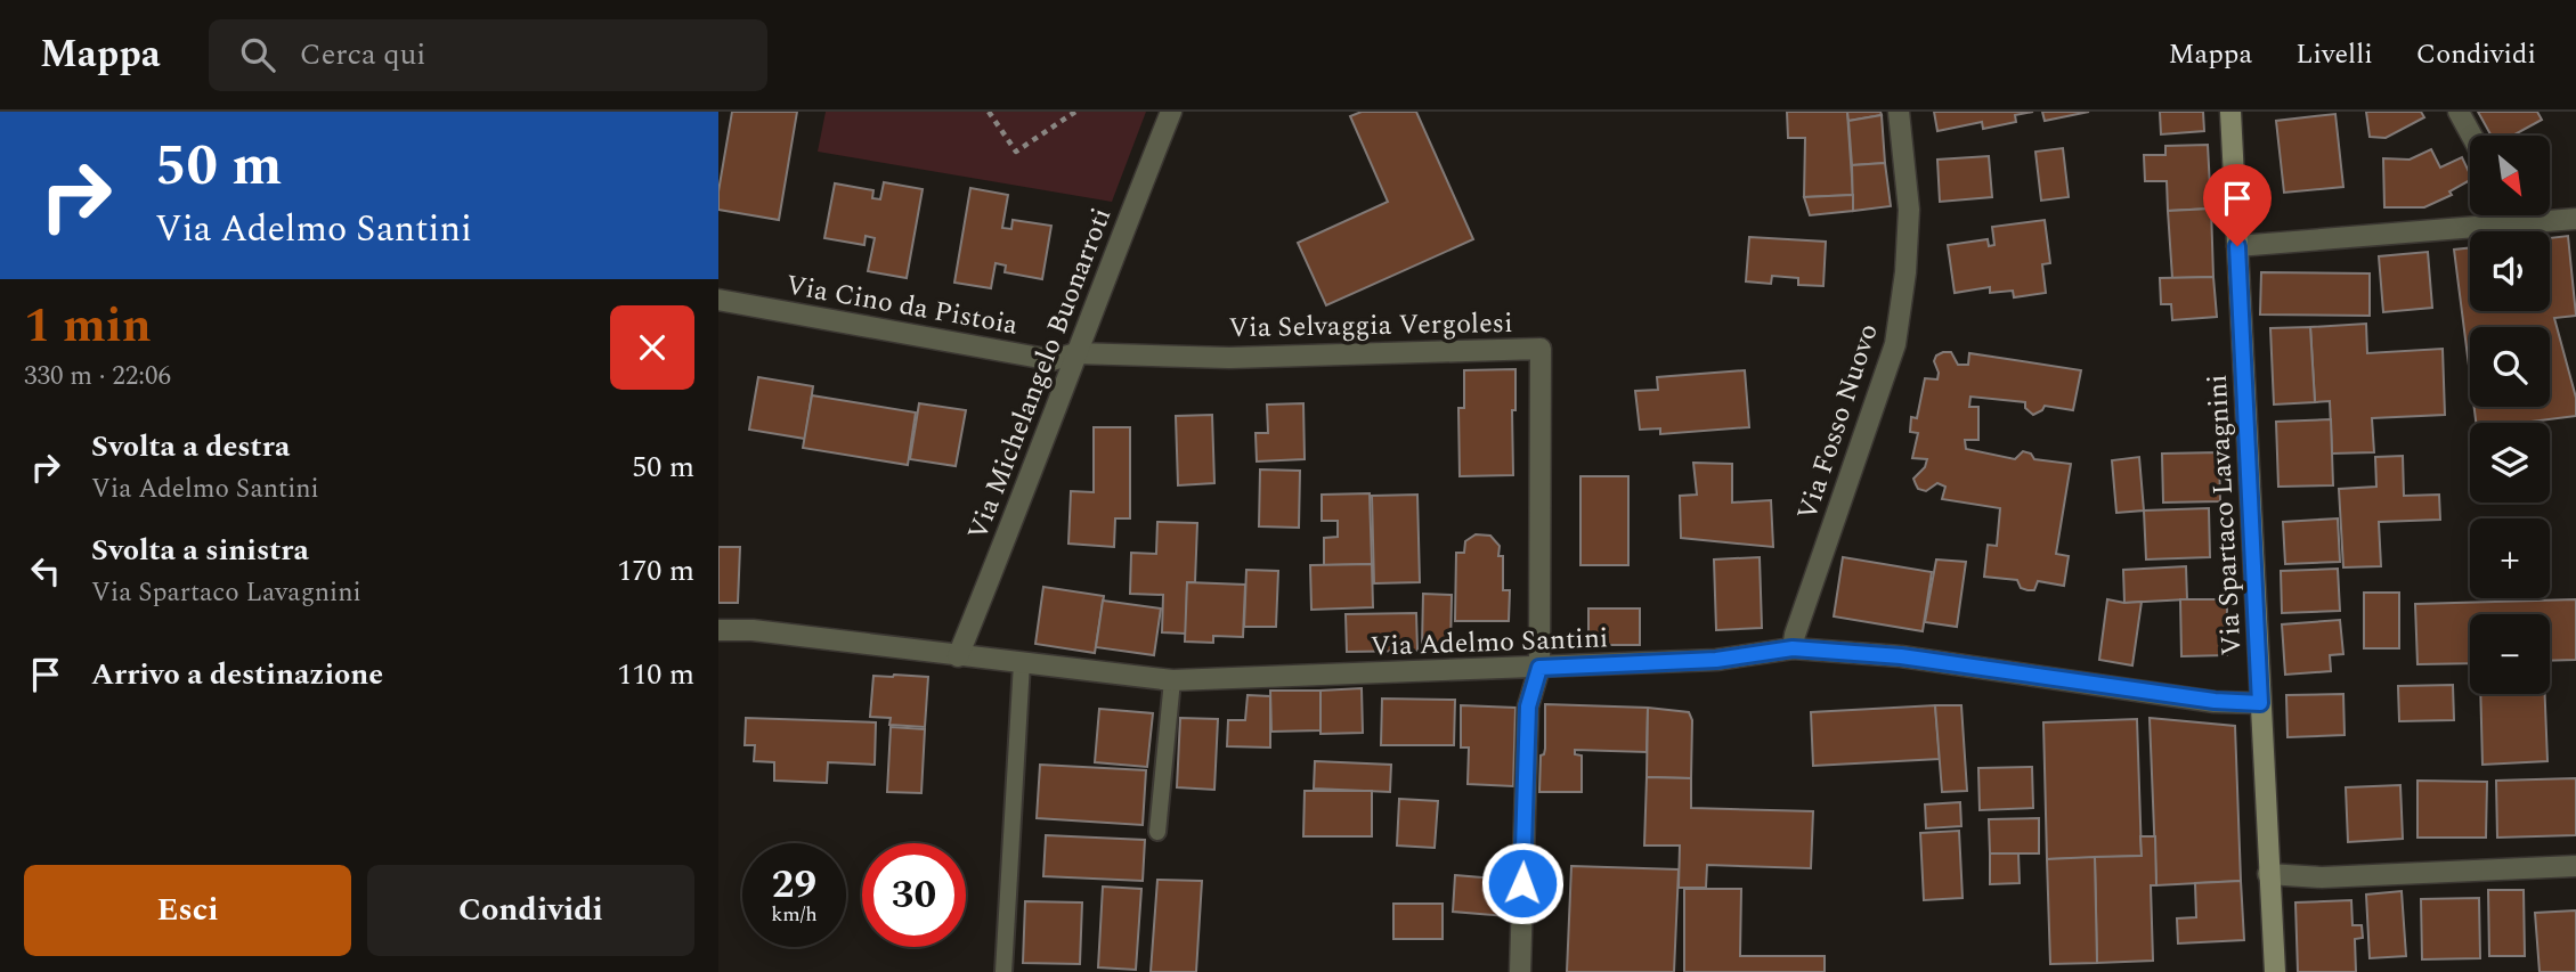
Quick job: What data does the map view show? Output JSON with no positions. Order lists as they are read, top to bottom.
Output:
{
  "streets": {
    "main road": ["Via Spartaco Lavagnini"],
    "street": [
      "Via Cino da Pistoia",
      "Via Selvaggia Vergolesi",
      "Via Michelangelo Buonarroti",
      "Via Fosso Nuovo",
      "Via Adelmo Santini"
    ]
  },
  "crossings": [
    ["Via Cino da Pistoia", "Via Selvaggia Vergolesi"],
    ["Via Cino da Pistoia", "Via Michelangelo Buonarroti"],
    ["Via Selvaggia Vergolesi", "Via Michelangelo Buonarroti"],
    ["Via Selvaggia Vergolesi", "Via Adelmo Santini"],
    ["Via Michelangelo Buonarroti", "Via Adelmo Santini"],
    ["Via Fosso Nuovo", "Via Adelmo Santini"],
    ["Via Spartaco Lavagnini", "Via Adelmo Santini"]
  ],
  "north": "bottom right",
  "page": {
    "header": "Mappa",
    "search": "Cerca qui",
    "nav": ["Mappa", "Livelli", "Condividi"],
    "turn": ["50 m", "Via Adelmo Santini"],
    "map_buttons": ["+", "−"],
    "heading": ["1 min", "330 m · 22:06"],
    "list": [
      {
        "name": "Svolta a destra",
        "note": "Via Adelmo Santini",
        "value": "50 m"
      },
      {
        "name": "Svolta a sinistra",
        "note": "Via Spartaco Lavagnini",
        "value": "170 m"
      },
      {
        "name": "Arrivo a destinazione",
        "value": "110 m"
      }
    ],
    "speed": "29 km/h",
    "limit": "30",
    "buttons": ["Esci", "Condividi"]
  }
}
